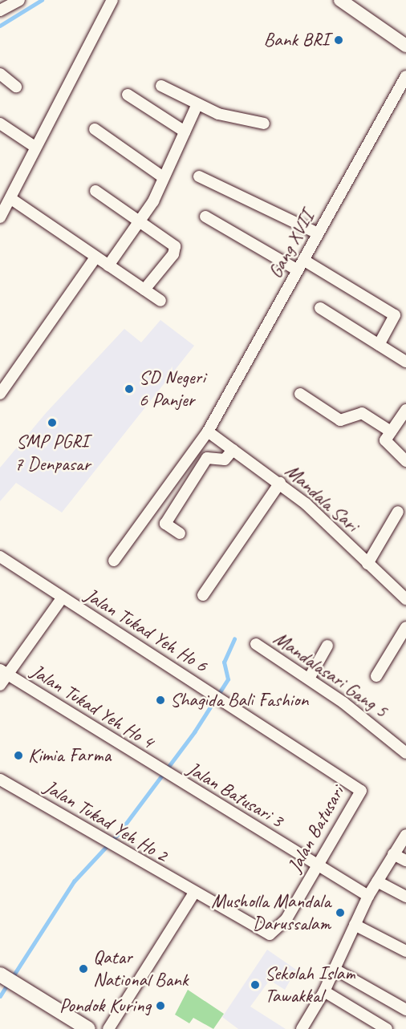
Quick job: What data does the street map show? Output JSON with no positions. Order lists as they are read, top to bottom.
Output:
{
  "streets": {
    "street": [
      "Gang XVII",
      "Mandala Sari",
      "Jalan Tukad Yeh Ho 6",
      "Mandalasari Gang 5",
      "Jalan Tukad Yeh Ho 4",
      "Jalan Batusari 3",
      "Jalan Tukad Yeh Ho 2",
      "Jalan Batusari"
    ]
  },
  "crossings": [
    ["Gang XVII", "Mandala Sari"],
    ["Jalan Tukad Yeh Ho 6", "Jalan Batusari"],
    ["Jalan Tukad Yeh Ho 4", "Jalan Batusari 3"],
    ["Jalan Batusari 3", "Jalan Batusari"],
    ["Jalan Tukad Yeh Ho 2", "Jalan Batusari"]
  ],
  "places": [
    "Bank BRI",
    "SD Negeri 6 Panjer",
    "SMP PGRI 7 Denpasar",
    "Shagida Bali Fashion",
    "Kimia Farma",
    "Musholla Mandala Darussalam",
    "Qatar National Bank",
    "Sekolah Islam Tawakkal",
    "Pondok Kuring"
  ]
}
